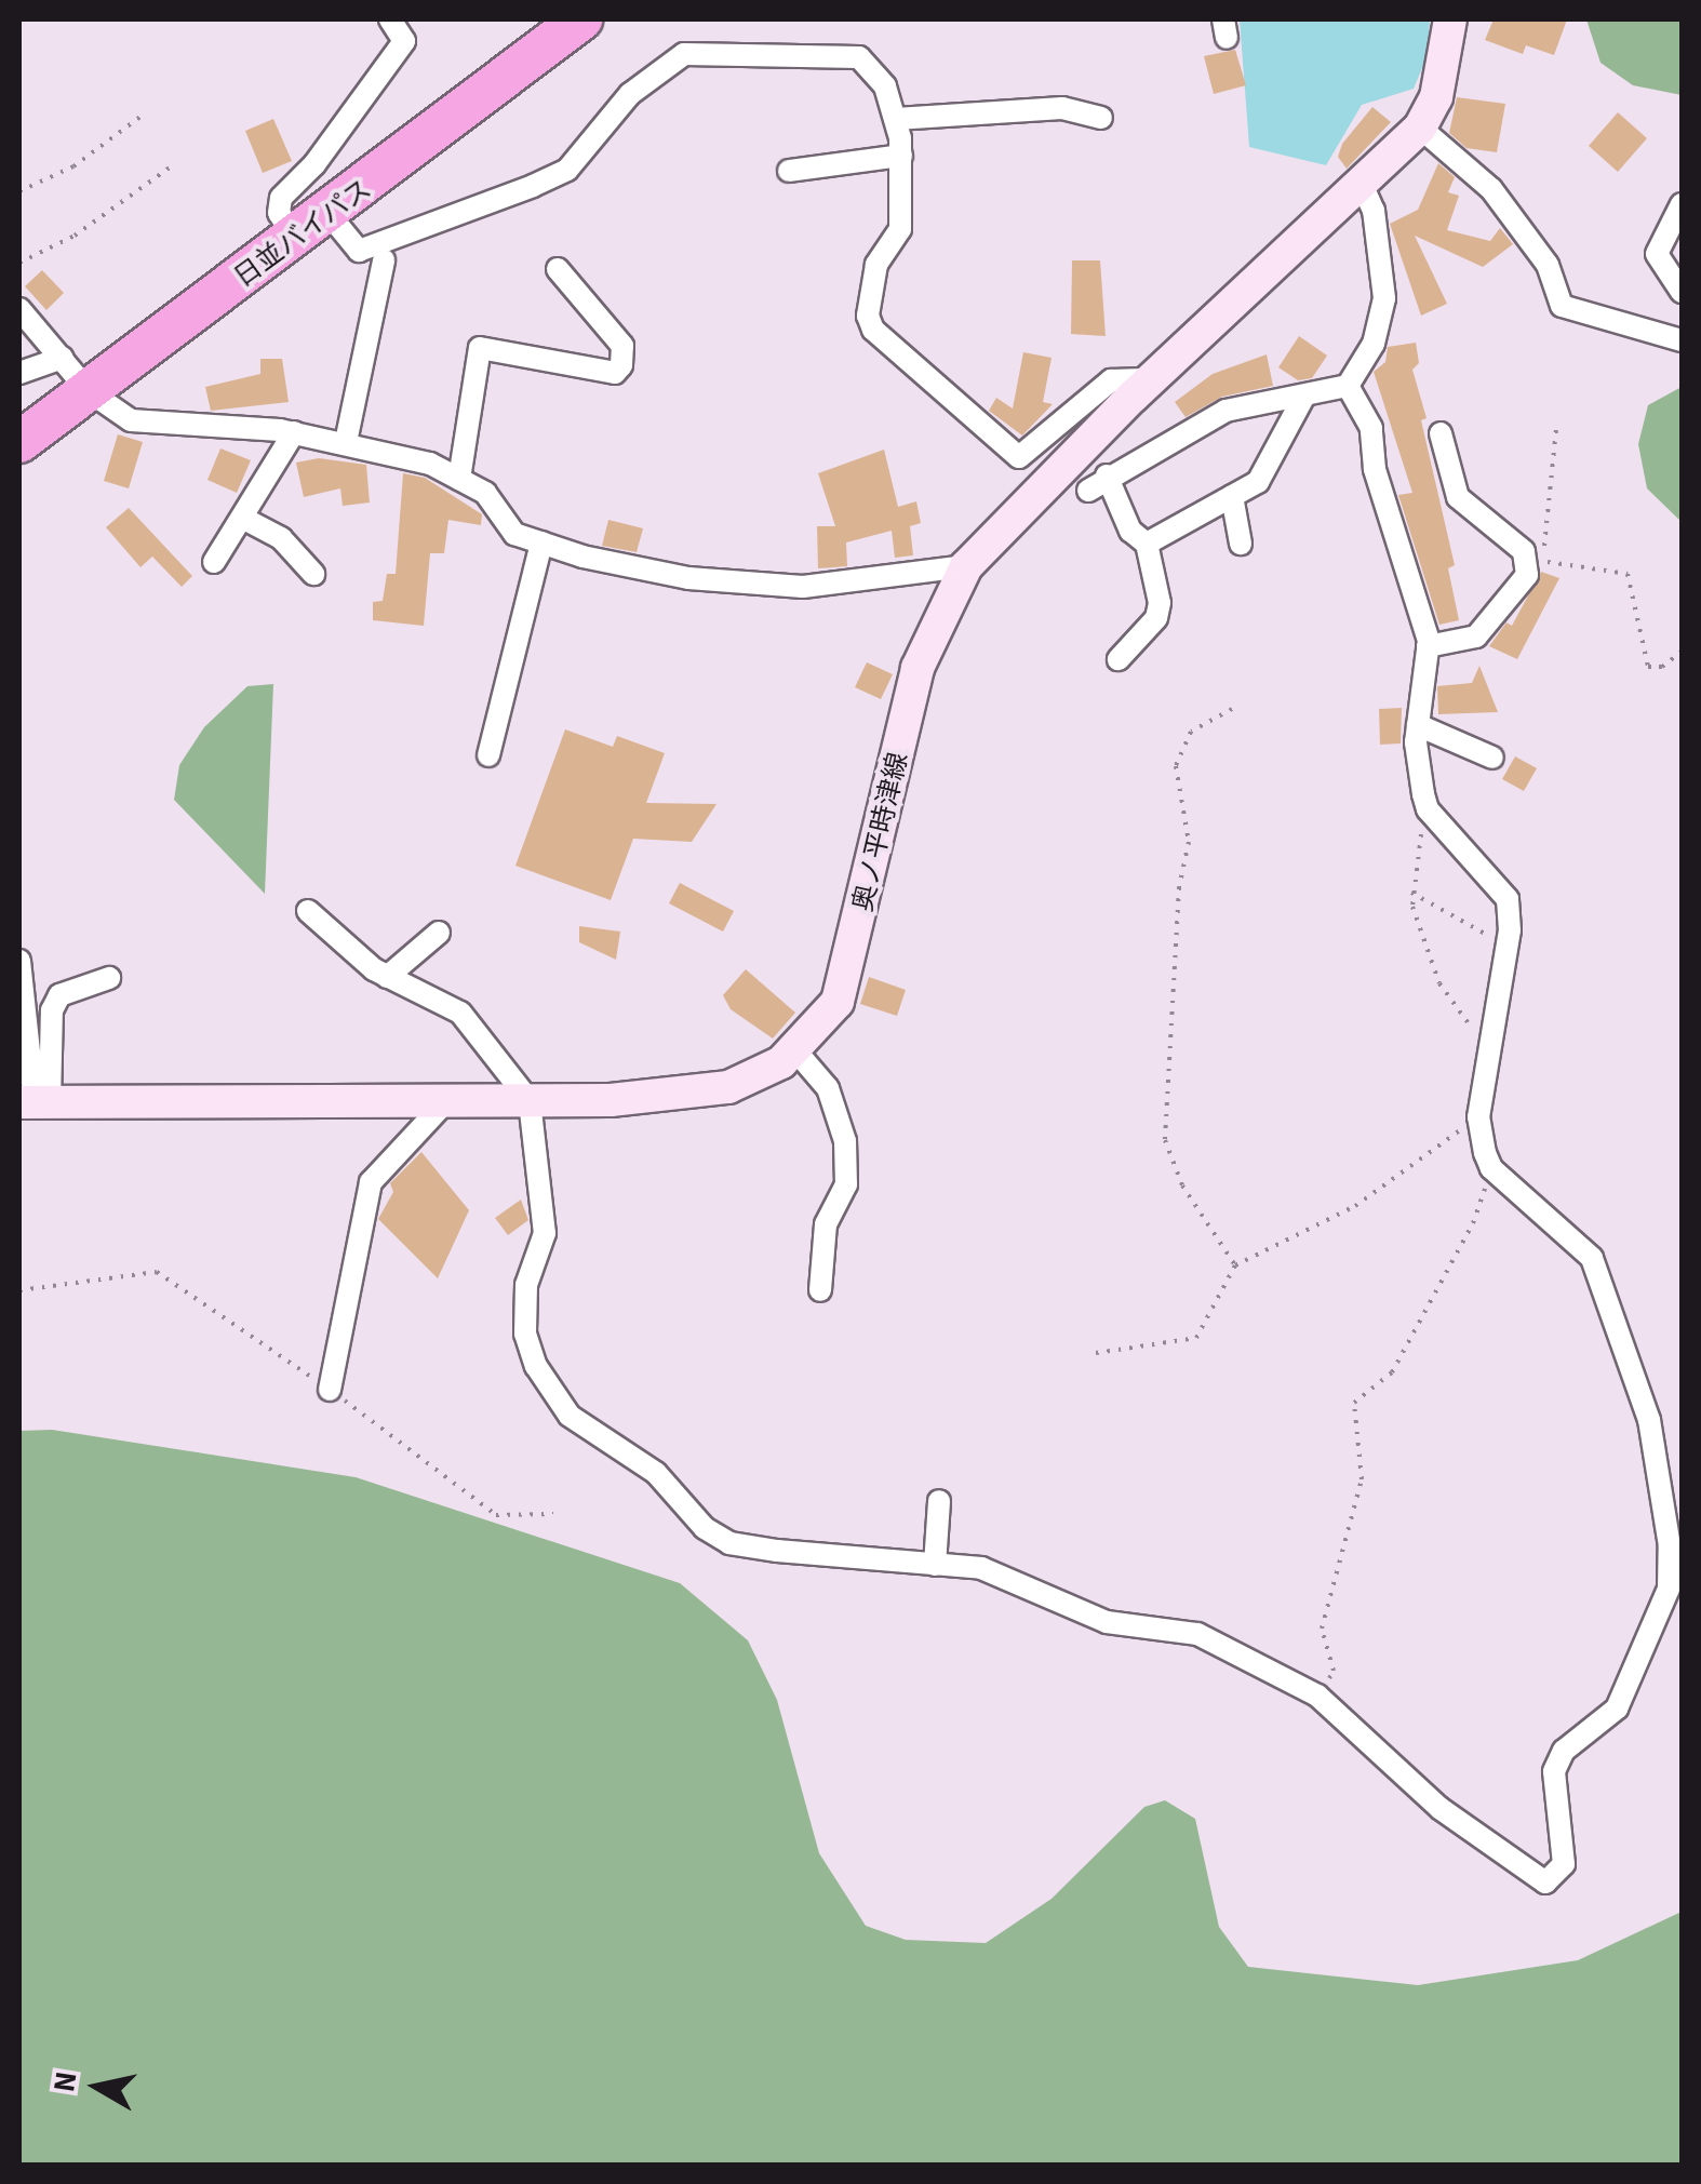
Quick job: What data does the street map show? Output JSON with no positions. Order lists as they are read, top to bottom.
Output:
{
  "streets": {
    "highway": ["日並バイパス"],
    "main road": ["奥ノ平時津線"]
  },
  "north": "left"
}
